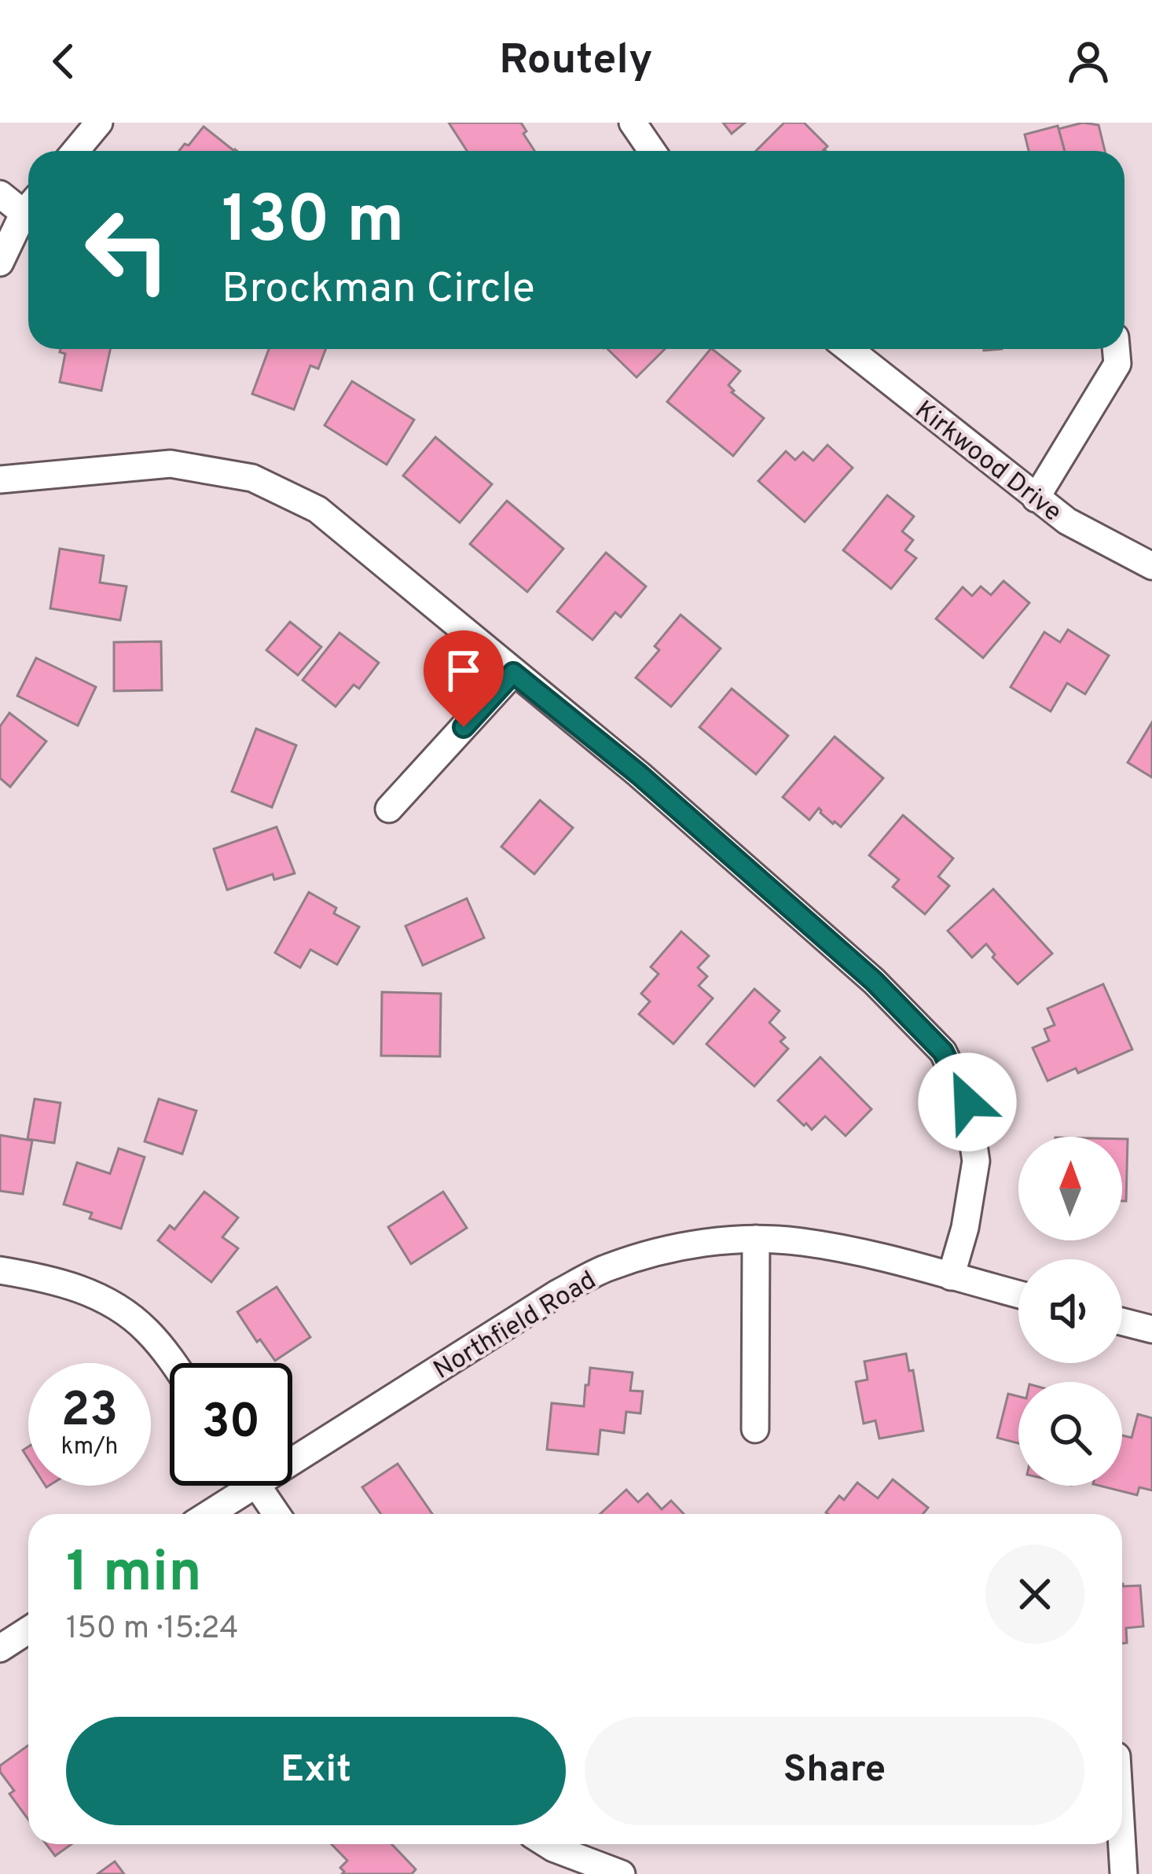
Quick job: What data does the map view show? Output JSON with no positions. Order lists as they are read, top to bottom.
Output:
{
  "streets": {
    "street": ["Kirkwood Drive", "Northfield Road"]
  },
  "north": "top",
  "page": {
    "header": "Routely",
    "turn": ["130 m", "Brockman Circle"],
    "speed": "23 km/h",
    "limit": "30",
    "heading": ["1 min", "150 m · 15:24"],
    "buttons": ["Exit", "Share"]
  }
}
